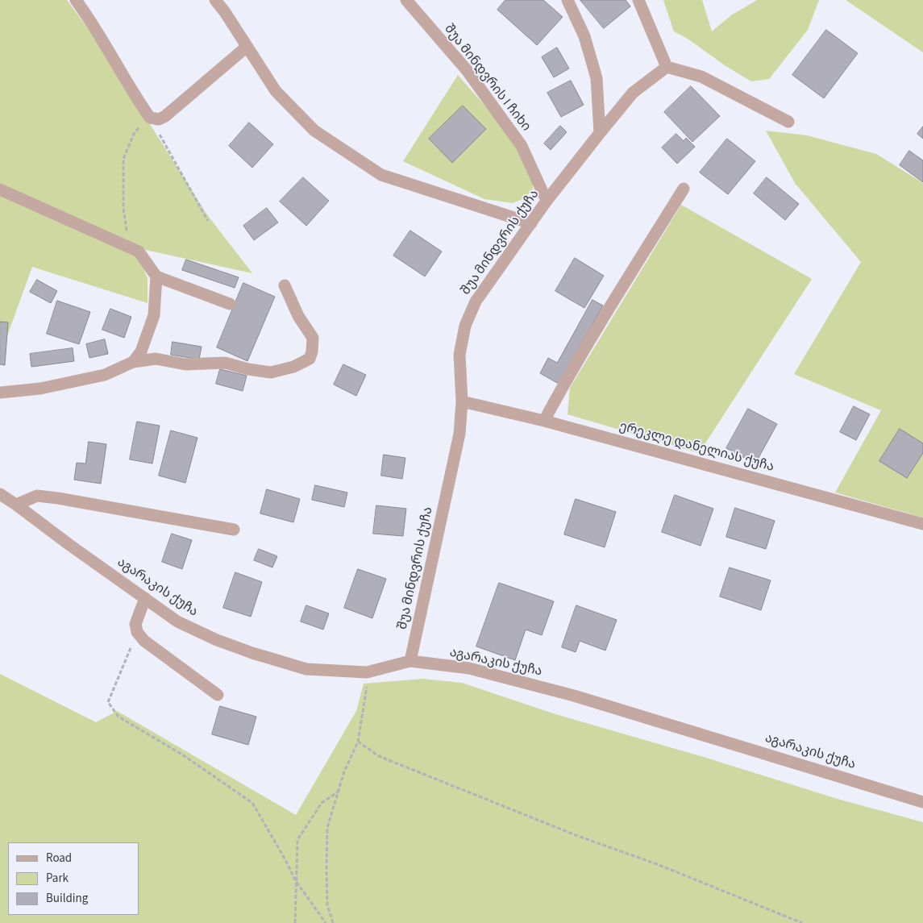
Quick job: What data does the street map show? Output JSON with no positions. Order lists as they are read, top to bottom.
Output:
{
  "streets": {
    "street": [
      "შუა მინდვრის I ჩიხი",
      "შუა მინდვრის ქუჩა",
      "ერეკლე დანელიას ქუჩა",
      "აგარაკის ქუჩა"
    ]
  },
  "crossings": [
    ["შუა მინდვრის I ჩიხი", "შუა მინდვრის ქუჩა"],
    ["შუა მინდვრის ქუჩა", "ერეკლე დანელიას ქუჩა"],
    ["შუა მინდვრის ქუჩა", "აგარაკის ქუჩა"]
  ],
  "legend": ["Road", "Park", "Building"]
}
